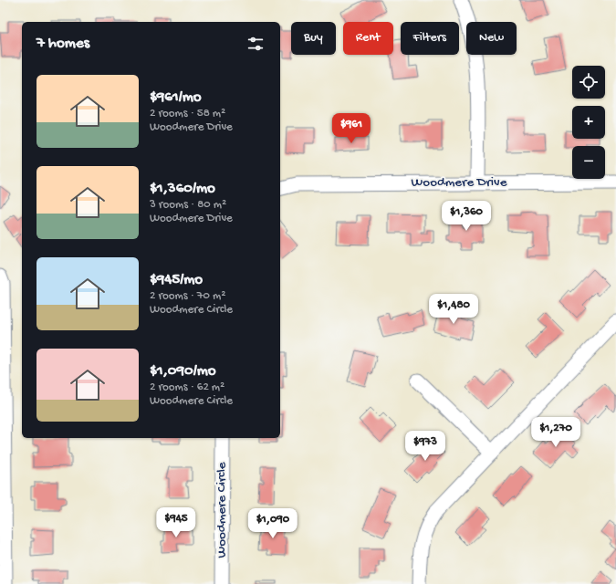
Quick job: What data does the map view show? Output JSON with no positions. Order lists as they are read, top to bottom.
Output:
{
  "streets": {
    "street": ["Woodmere Drive", "Woodmere Circle"]
  },
  "page": {
    "chip": [
      "Buy",
      "Rent",
      "Filters",
      "New"
    ],
    "heading": "7 homes",
    "map_buttons": ["+", "−"],
    "list": [
      {
        "name": "$961/mo",
        "note": "2 rooms · 58 m² · Woodmere Drive"
      },
      {
        "name": "$1,360/mo",
        "note": "3 rooms · 80 m² · Woodmere Drive"
      },
      {
        "name": "$945/mo",
        "note": "2 rooms · 70 m² · Woodmere Circle"
      },
      {
        "name": "$1,090/mo",
        "note": "2 rooms · 62 m² · Woodmere Circle"
      }
    ],
    "price": [
      "$961",
      "$1,360",
      "$1,480",
      "$1,270",
      "$973",
      "$945",
      "$1,090"
    ]
  }
}
